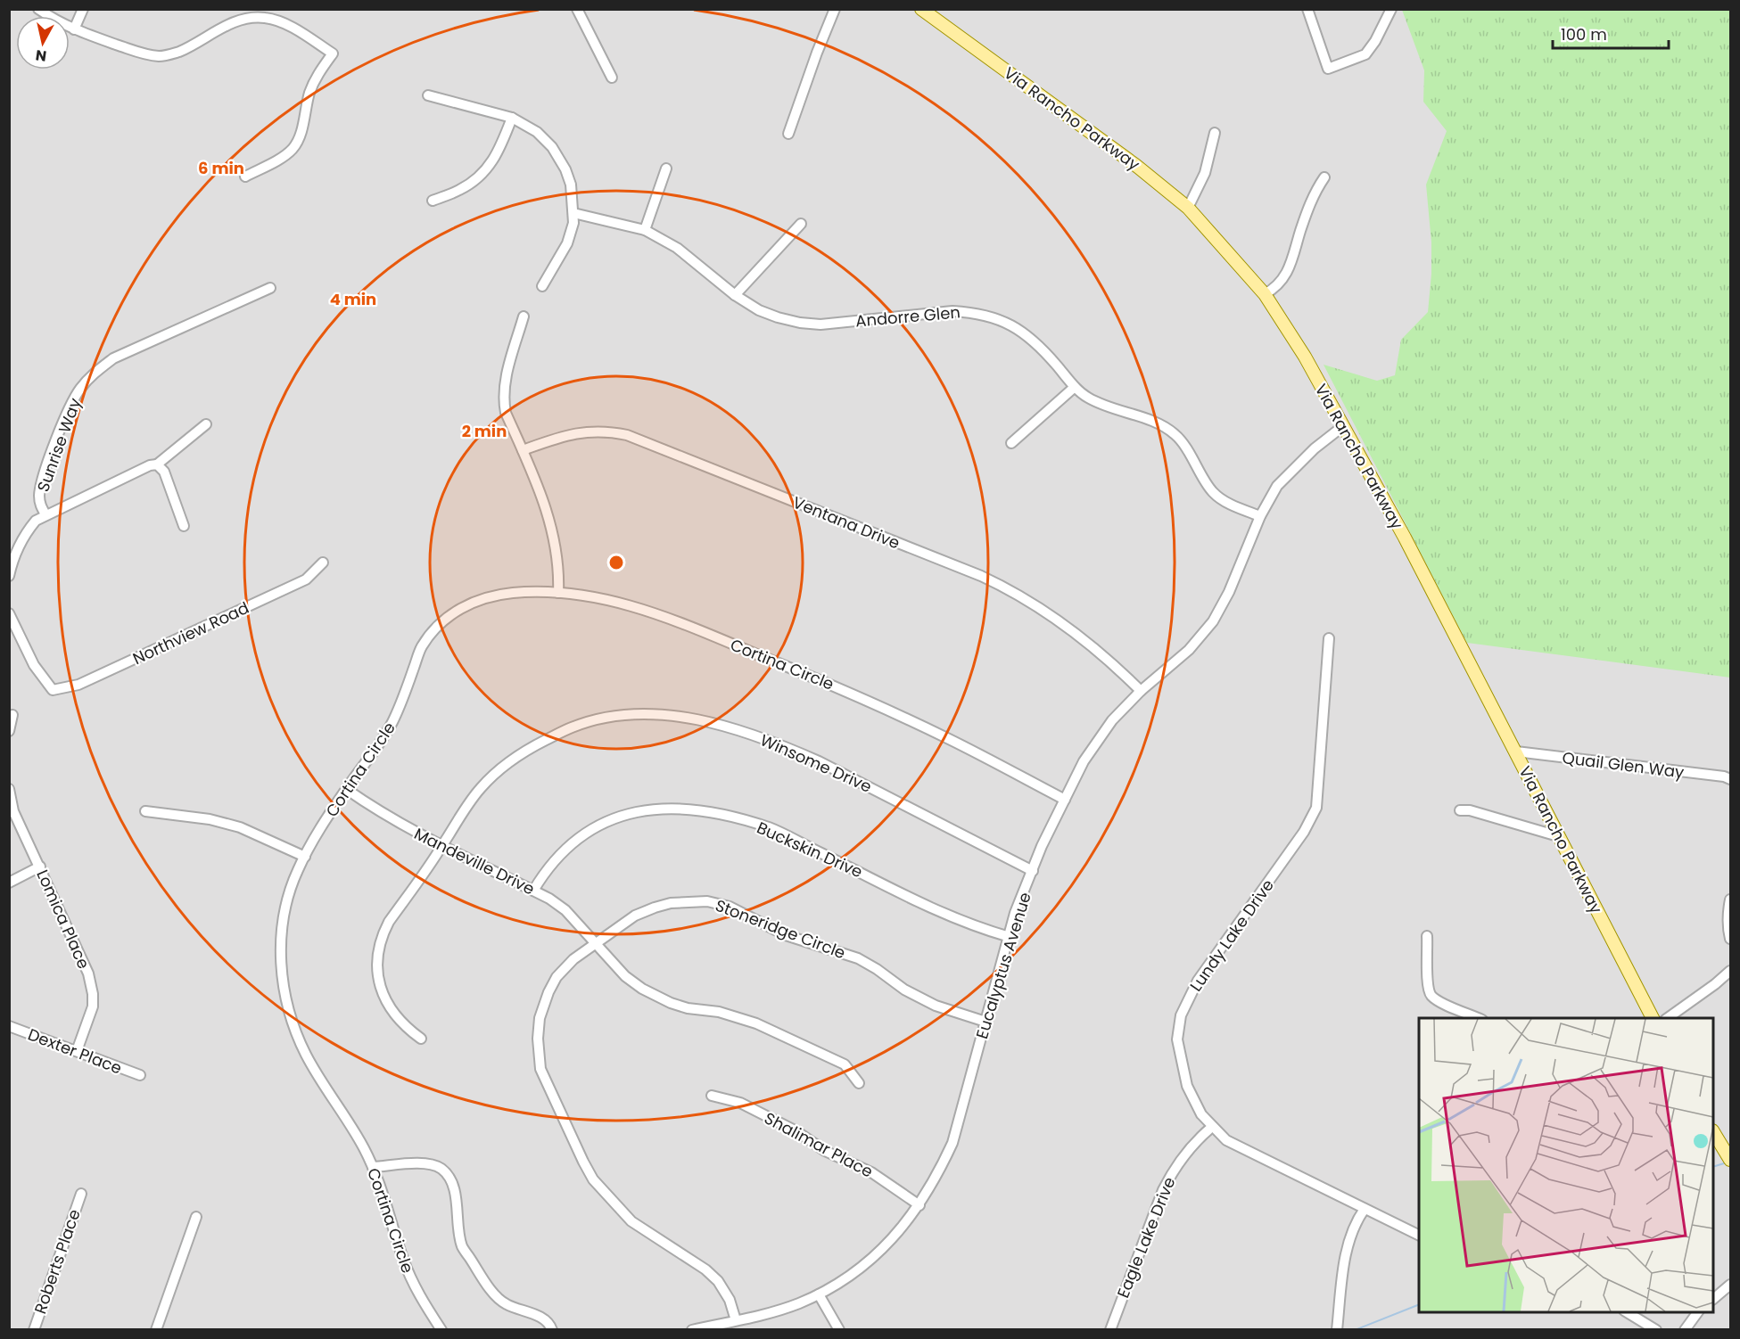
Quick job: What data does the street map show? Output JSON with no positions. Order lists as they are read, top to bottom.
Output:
{
  "streets": {
    "main road": ["Via Rancho Parkway"],
    "street": [
      "Andorre Glen",
      "Sunrise Way",
      "Ventana Drive",
      "Northview Road",
      "Cortina Circle",
      "Winsome Drive",
      "Quail Glen Way",
      "Buckskin Drive",
      "Mandeville Drive",
      "Lomica Place",
      "Stoneridge Circle",
      "Lundy Lake Drive",
      "Eucalyptus Avenue",
      "Dexter Place",
      "Shalimar Place",
      "Eagle Lake Drive",
      "Roberts Place"
    ]
  },
  "crossings": [
    ["Via Rancho Parkway", "Quail Glen Way"],
    ["Via Rancho Parkway", "Eucalyptus Avenue"],
    ["Andorre Glen", "Eucalyptus Avenue"],
    ["Ventana Drive", "Eucalyptus Avenue"],
    ["Cortina Circle", "Mandeville Drive"],
    ["Cortina Circle", "Eucalyptus Avenue"],
    ["Winsome Drive", "Mandeville Drive"],
    ["Winsome Drive", "Eucalyptus Avenue"],
    ["Buckskin Drive", "Mandeville Drive"],
    ["Buckskin Drive", "Eucalyptus Avenue"],
    ["Mandeville Drive", "Stoneridge Circle"],
    ["Lomica Place", "Dexter Place"],
    ["Stoneridge Circle", "Eucalyptus Avenue"],
    ["Lundy Lake Drive", "Eagle Lake Drive"],
    ["Eucalyptus Avenue", "Shalimar Place"]
  ],
  "scale_bar": "100 m",
  "north": "bottom",
  "rings": ["6 min", "4 min", "2 min"]
}
